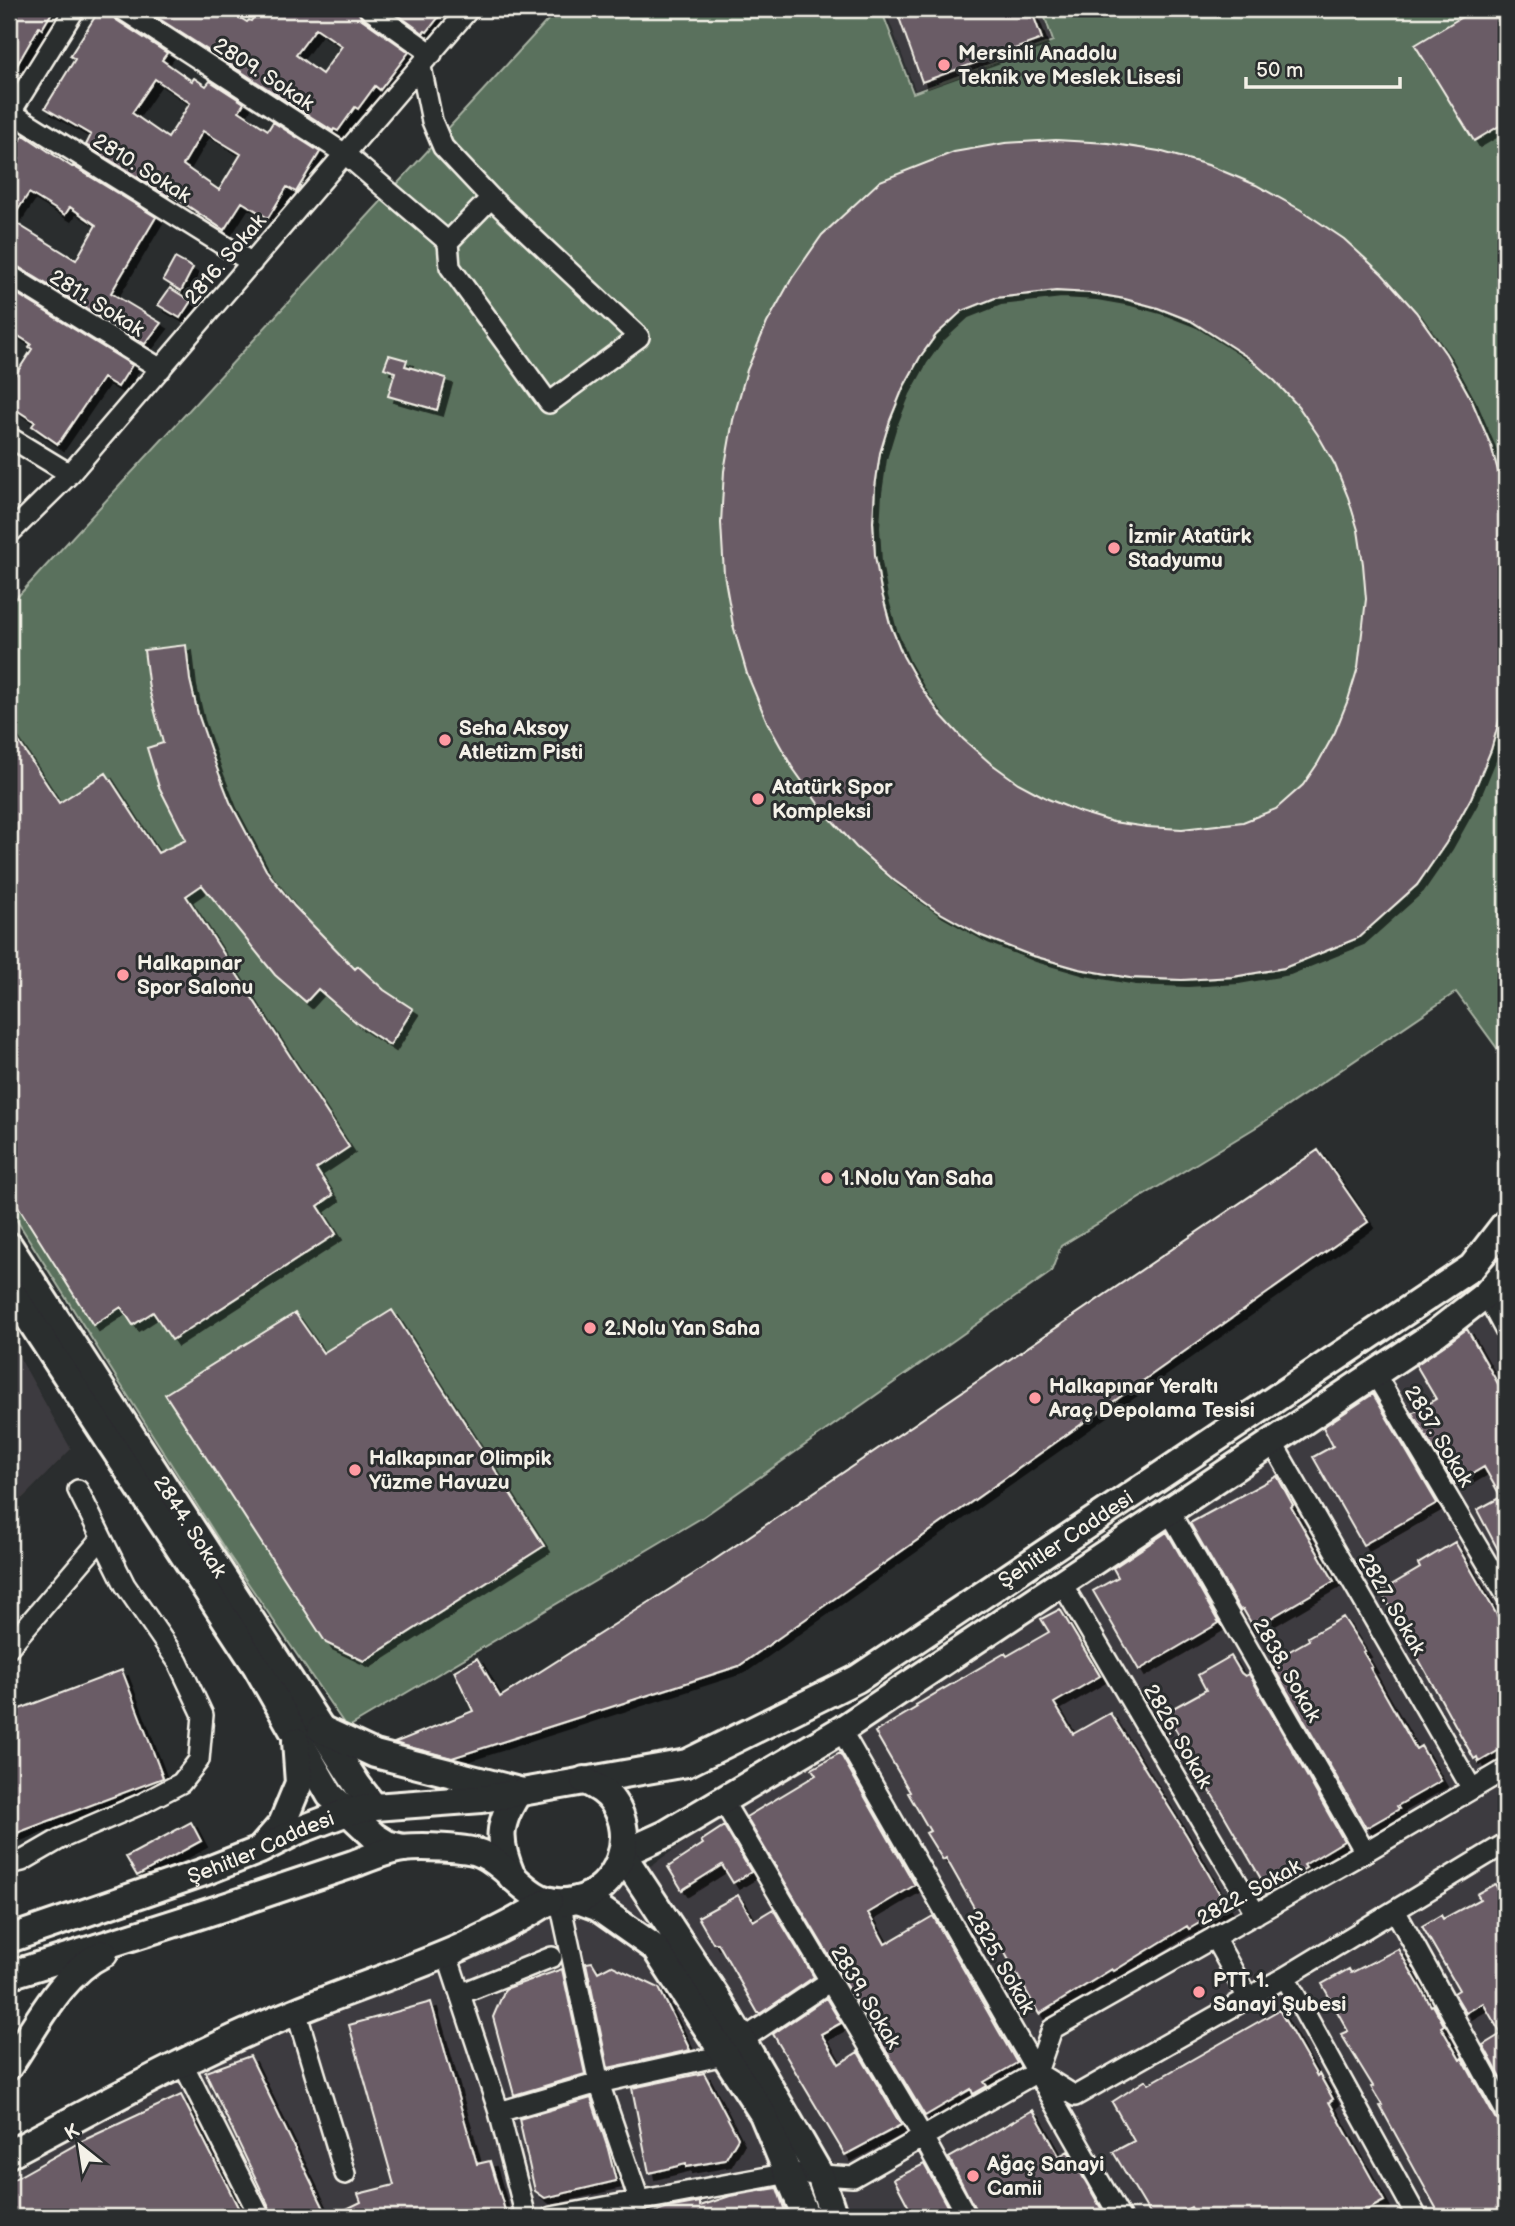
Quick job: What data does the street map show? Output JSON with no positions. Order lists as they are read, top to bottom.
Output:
{
  "streets": {
    "main road": ["2844. Sokak", "Şehitler Caddesi"],
    "street": [
      "2809. Sokak",
      "2810. Sokak",
      "2816. Sokak",
      "2811. Sokak",
      "2837. Sokak",
      "2827. Sokak",
      "2838. Sokak",
      "2826. Sokak",
      "2822. Sokak",
      "2825. Sokak",
      "2839. Sokak"
    ]
  },
  "crossings": [
    ["2809. Sokak", "2816. Sokak"],
    ["2810. Sokak", "2816. Sokak"],
    ["2816. Sokak", "2811. Sokak"],
    ["2837. Sokak", "Şehitler Caddesi"],
    ["2844. Sokak", "Şehitler Caddesi"],
    ["Şehitler Caddesi", "2827. Sokak"],
    ["Şehitler Caddesi", "2838. Sokak"],
    ["Şehitler Caddesi", "2826. Sokak"],
    ["Şehitler Caddesi", "2825. Sokak"],
    ["Şehitler Caddesi", "2839. Sokak"],
    ["2827. Sokak", "2822. Sokak"],
    ["2838. Sokak", "2822. Sokak"],
    ["2826. Sokak", "2822. Sokak"],
    ["2822. Sokak", "2825. Sokak"]
  ],
  "places": [
    "Mersinli Anadolu Teknik ve Meslek Lisesi",
    "İzmir Atatürk Stadyumu",
    "Seha Aksoy Atletizm Pisti",
    "Atatürk Spor Kompleksi",
    "Halkapınar Spor Salonu",
    "1.Nolu Yan Saha",
    "2.Nolu Yan Saha",
    "Halkapınar Yeraltı Araç Depolama Tesisi",
    "Halkapınar Olimpik Yüzme Havuzu",
    "PTT 1. Sanayi Şubesi",
    "Ağaç Sanayi Camii"
  ],
  "scale_bar": "50 m",
  "north": "top left"
}
